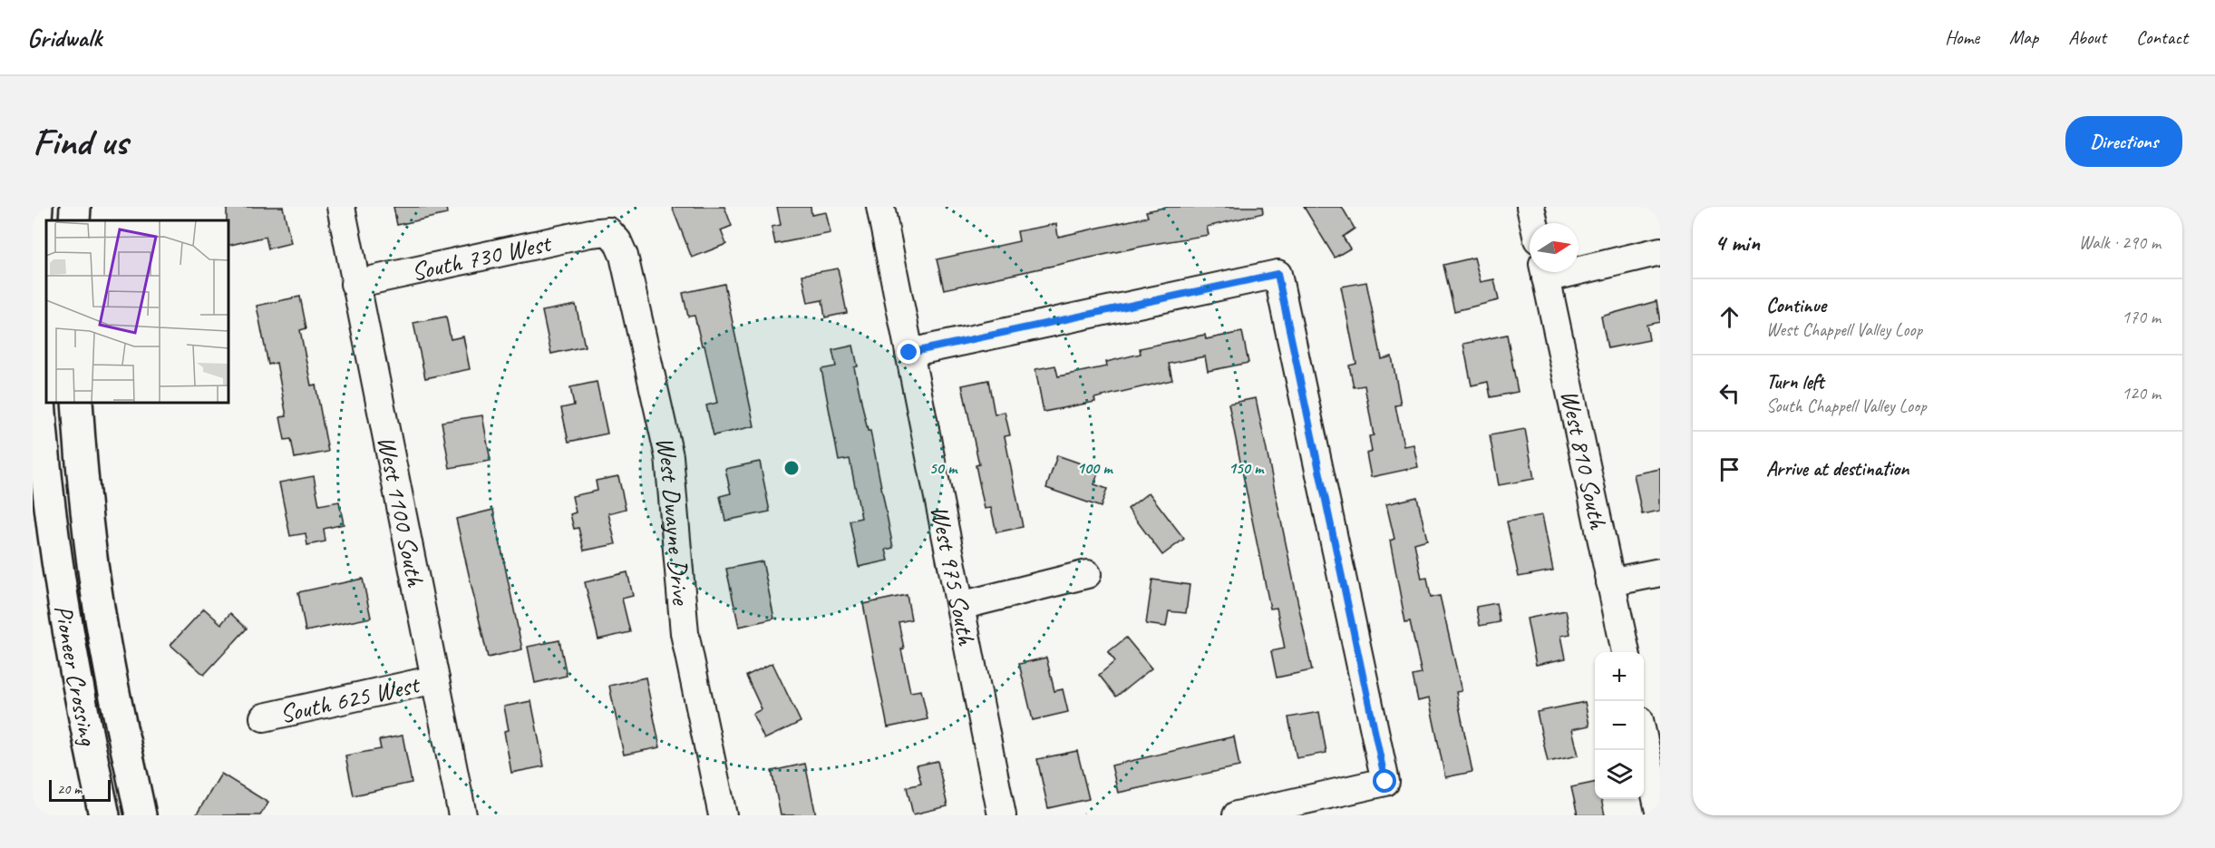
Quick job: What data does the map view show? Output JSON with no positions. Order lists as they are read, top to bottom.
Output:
{
  "streets": {
    "highway": ["Pioneer Crossing"],
    "street": [
      "South 730 West",
      "West 810 South",
      "West 1100 South",
      "West Dwayne Drive",
      "West 975 South",
      "South 625 West"
    ]
  },
  "crossings": [
    ["South 730 West", "West 1100 South"],
    ["South 730 West", "West Dwayne Drive"],
    ["West 1100 South", "South 625 West"]
  ],
  "scale_bar": "20 m",
  "north": "right",
  "page": {
    "header": "Gridwalk",
    "nav": [
      "Home",
      "Map",
      "About",
      "Contact"
    ],
    "buttons": "Directions",
    "title": "Find us",
    "heading": ["4 min", "Walk · 290 m"],
    "list": [
      ["Continue", "West Chappell Valley Loop", "170 m"],
      ["Turn left", "South Chappell Valley Loop", "120 m"],
      "Arrive at destination"
    ],
    "map_buttons": ["+", "−"],
    "scale": "20 m"
  },
  "rings": ["50 m", "100 m", "150 m"]
}
